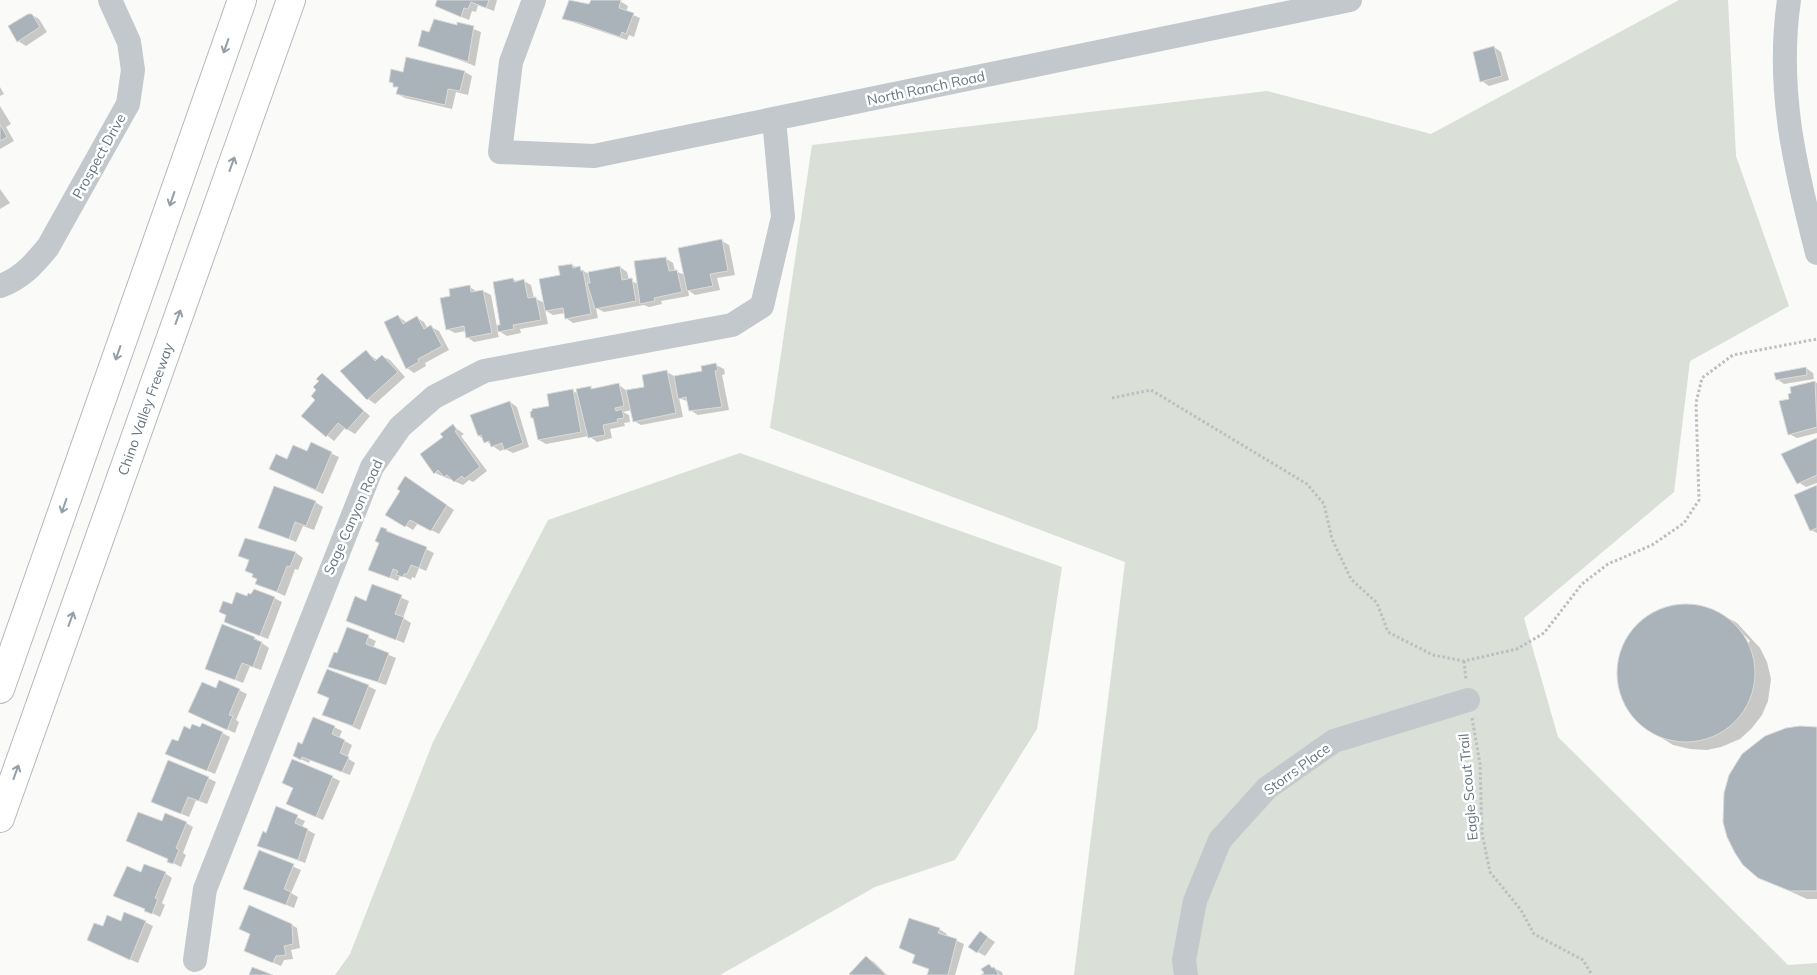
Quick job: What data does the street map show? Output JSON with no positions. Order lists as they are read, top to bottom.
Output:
{
  "streets": {
    "highway": ["Chino Valley Freeway"],
    "street": [
      "North Ranch Road",
      "Prospect Drive",
      "Sage Canyon Road",
      "Storrs Place"
    ],
    "path": ["Eagle Scout Trail"]
  },
  "crossings": [
    ["North Ranch Road", "Sage Canyon Road"],
    ["Storrs Place", "Eagle Scout Trail"]
  ]
}
